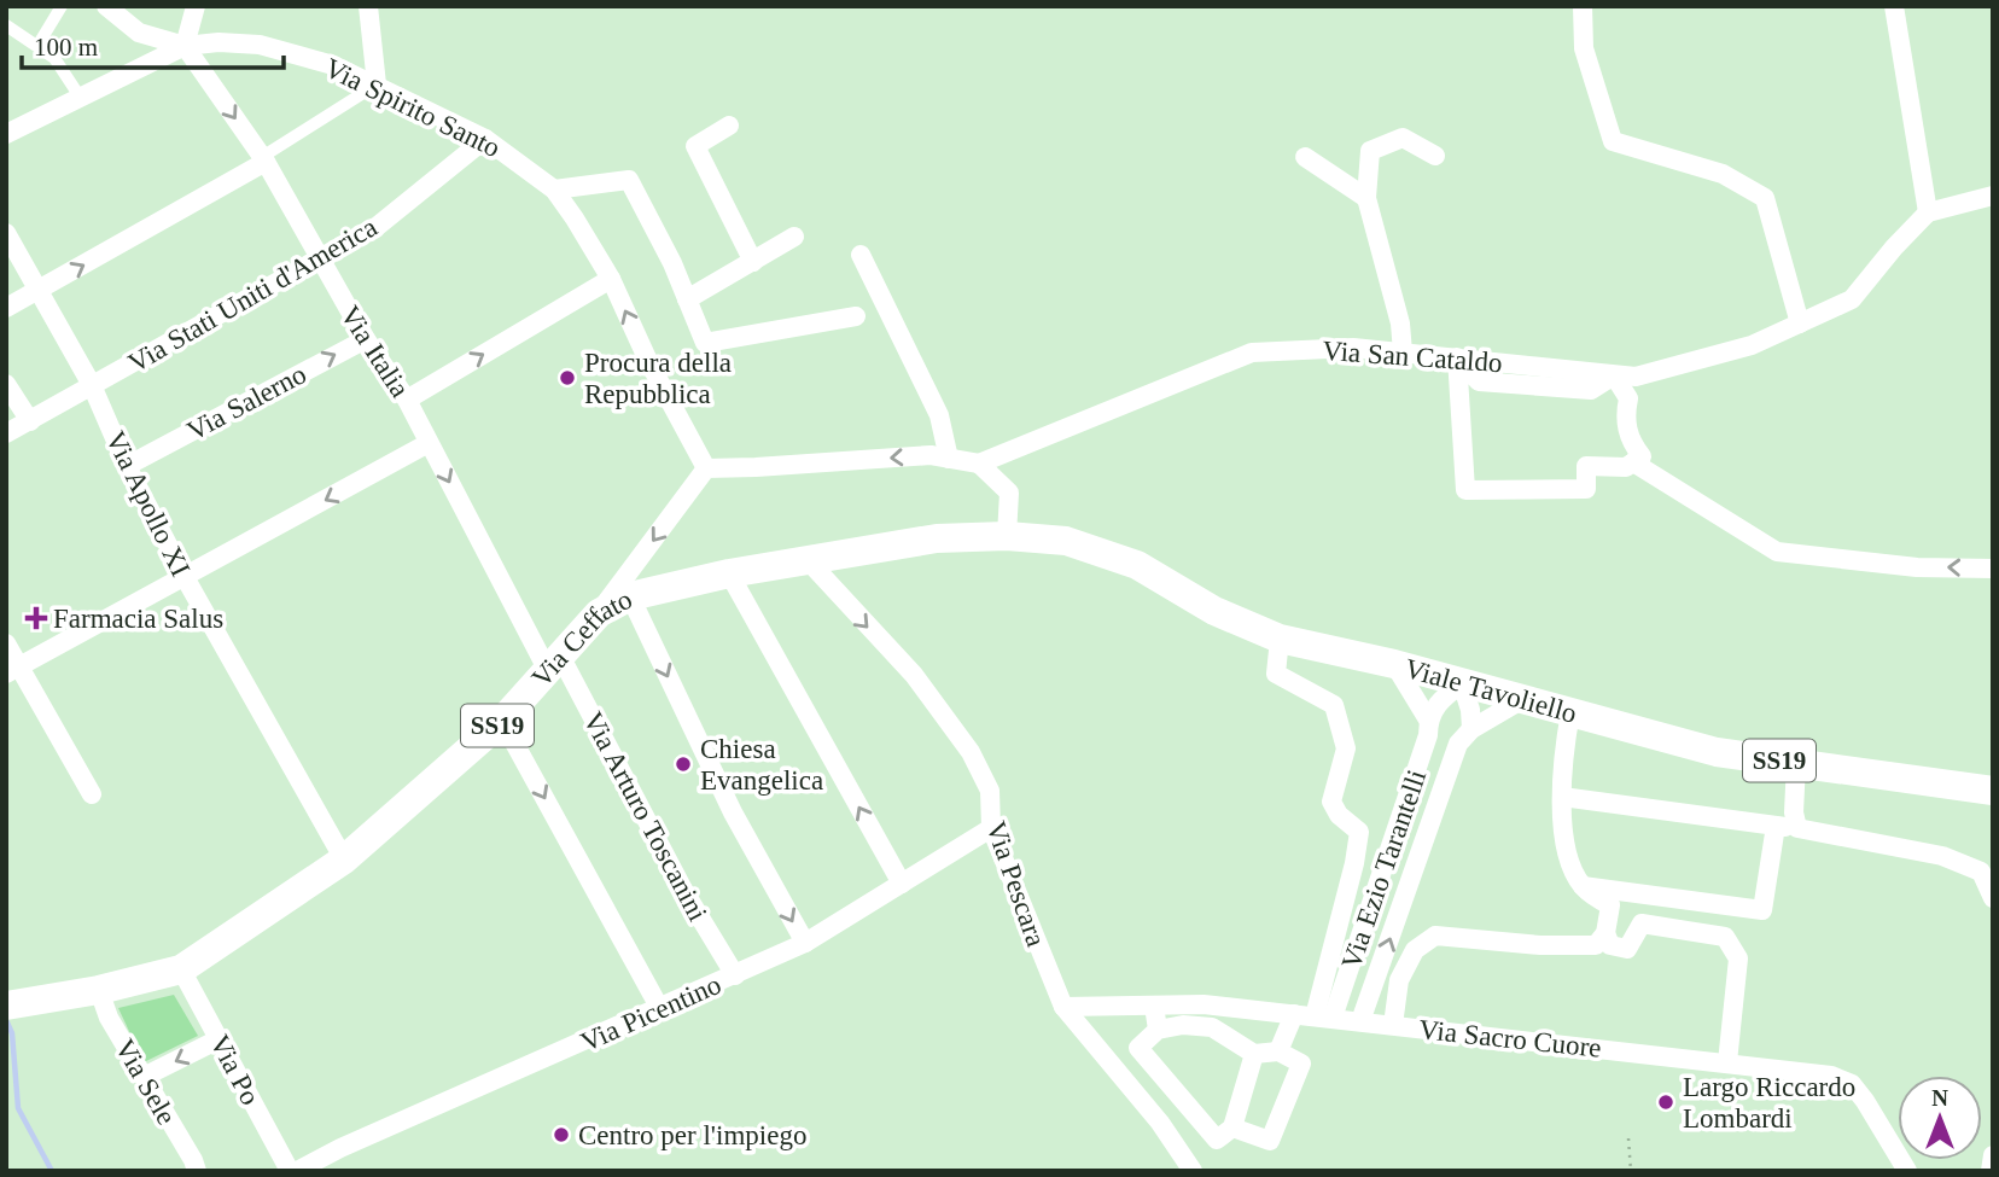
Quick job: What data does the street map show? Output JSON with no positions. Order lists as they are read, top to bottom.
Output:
{
  "streets": {
    "main road": ["Via Ceffato", "Viale Tavoliello", "SS19"],
    "street": [
      "Via Spirito Santo",
      "Via Stati Uniti d'America",
      "Via Italia",
      "Via San Cataldo",
      "Via Salerno",
      "Via Apollo XI",
      "Via Arturo Toscanini",
      "Via Ezio Tarantelli",
      "Via Pescara",
      "Via Picentino",
      "Via Sacro Cuore",
      "Via Po",
      "Via Sele"
    ]
  },
  "crossings": [
    ["Via Spirito Santo", "Via Stati Uniti d'America"],
    ["Via Spirito Santo", "Via Italia"],
    ["Via Stati Uniti d'America", "Via Italia"],
    ["Via Stati Uniti d'America", "Via Apollo XI"],
    ["Via Italia", "Via Salerno"],
    ["Via Italia", "Via Ceffato"],
    ["Via Italia", "Via Arturo Toscanini"],
    ["Via Salerno", "Via Apollo XI"],
    ["Via Apollo XI", "Via Ceffato"],
    ["Via Ceffato", "Viale Tavoliello"],
    ["Via Ceffato", "Via Arturo Toscanini"],
    ["Via Ceffato", "Via Pescara"],
    ["Via Ceffato", "Via Po"],
    ["Via Ceffato", "Via Sele"],
    ["Viale Tavoliello", "Via Ezio Tarantelli"],
    ["Via Arturo Toscanini", "Via Picentino"],
    ["Via Ezio Tarantelli", "Via Sacro Cuore"],
    ["Via Pescara", "Via Picentino"],
    ["Via Pescara", "Via Sacro Cuore"]
  ],
  "one_way": ["Via Italia"],
  "places": {
    "other": [
      "Procura della Repubblica",
      "Chiesa Evangelica",
      "Largo Riccardo Lombardi",
      "Centro per l'impiego"
    ],
    "health": ["Farmacia Salus"]
  },
  "scale_bar": "100 m",
  "north": "top"
}
